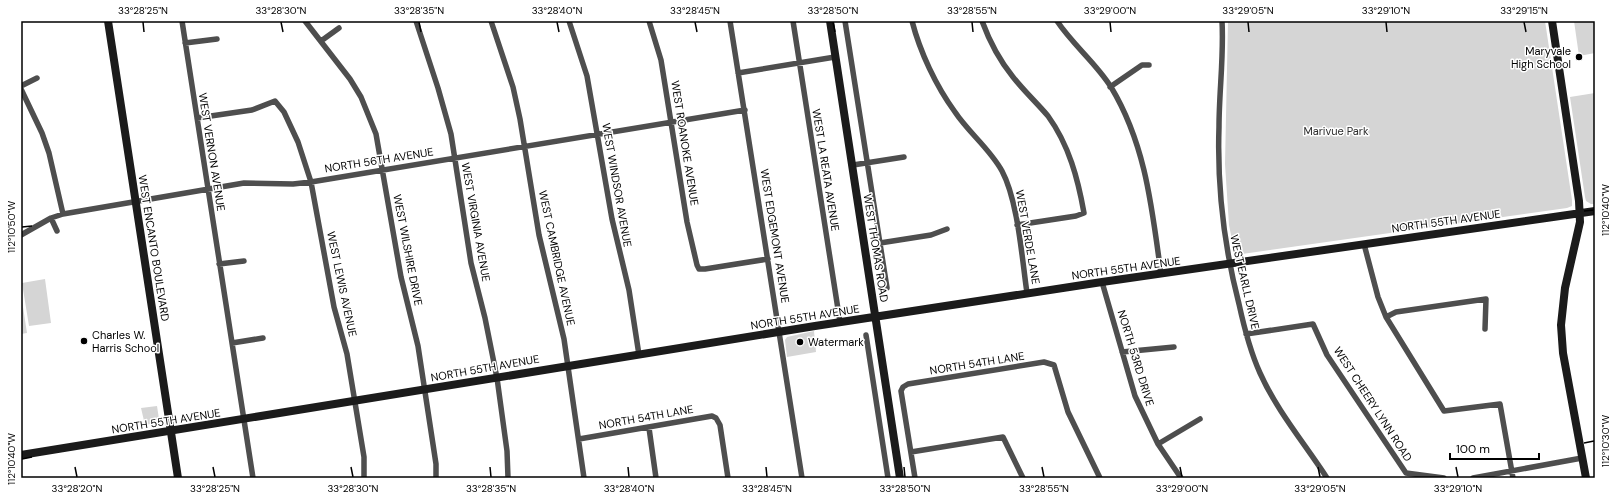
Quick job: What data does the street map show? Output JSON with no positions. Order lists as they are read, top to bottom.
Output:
{
  "streets": {
    "street": [
      "WEST ROANOKE AVENUE",
      "WEST VERNON AVENUE",
      "NORTH 56TH AVENUE",
      "WEST LA REATA AVENUE",
      "WEST WINDSOR AVENUE",
      "NORTH 55TH AVENUE",
      "WEST VIRGINIA AVENUE",
      "WEST EDGEMONT AVENUE",
      "WEST VERDE LANE",
      "WEST ENCANTO BOULEVARD",
      "WEST THOMAS ROAD",
      "WEST WILSHIRE DRIVE",
      "WEST CAMBRIDGE AVENUE",
      "WEST EARLL DRIVE",
      "WEST LEWIS AVENUE",
      "NORTH 53RD DRIVE",
      "NORTH 54TH LANE",
      "WEST CHEERY LYNN ROAD"
    ]
  },
  "crossings": [
    ["WEST ROANOKE AVENUE", "NORTH 56TH AVENUE"],
    ["WEST ROANOKE AVENUE", "WEST EDGEMONT AVENUE"],
    ["WEST VERNON AVENUE", "NORTH 56TH AVENUE"],
    ["WEST VERNON AVENUE", "NORTH 55TH AVENUE"],
    ["WEST VERNON AVENUE", "WEST LEWIS AVENUE"],
    ["NORTH 56TH AVENUE", "WEST WINDSOR AVENUE"],
    ["NORTH 56TH AVENUE", "WEST VIRGINIA AVENUE"],
    ["NORTH 56TH AVENUE", "WEST EDGEMONT AVENUE"],
    ["NORTH 56TH AVENUE", "WEST ENCANTO BOULEVARD"],
    ["NORTH 56TH AVENUE", "WEST WILSHIRE DRIVE"],
    ["NORTH 56TH AVENUE", "WEST CAMBRIDGE AVENUE"],
    ["NORTH 56TH AVENUE", "WEST LEWIS AVENUE"],
    ["WEST LA REATA AVENUE", "NORTH 55TH AVENUE"],
    ["WEST WINDSOR AVENUE", "NORTH 55TH AVENUE"],
    ["NORTH 55TH AVENUE", "WEST VIRGINIA AVENUE"],
    ["NORTH 55TH AVENUE", "WEST EDGEMONT AVENUE"],
    ["NORTH 55TH AVENUE", "WEST VERDE LANE"],
    ["NORTH 55TH AVENUE", "WEST ENCANTO BOULEVARD"],
    ["NORTH 55TH AVENUE", "WEST THOMAS ROAD"],
    ["NORTH 55TH AVENUE", "WEST WILSHIRE DRIVE"],
    ["NORTH 55TH AVENUE", "WEST CAMBRIDGE AVENUE"],
    ["NORTH 55TH AVENUE", "WEST EARLL DRIVE"],
    ["NORTH 55TH AVENUE", "WEST LEWIS AVENUE"],
    ["NORTH 55TH AVENUE", "NORTH 53RD DRIVE"],
    ["WEST CAMBRIDGE AVENUE", "NORTH 54TH LANE"],
    ["WEST EARLL DRIVE", "WEST CHEERY LYNN ROAD"]
  ],
  "parks": ["Marivue Park"],
  "places": ["Maryvale High School", "Charles W. Harris School", "Watermark"],
  "scale_bar": "100 m",
  "coordinates": [
    "33°28'25\"N",
    "33°28'30\"N",
    "33°28'35\"N",
    "33°28'40\"N",
    "33°28'45\"N",
    "33°28'50\"N",
    "33°28'55\"N",
    "33°29'00\"N",
    "33°29'05\"N",
    "33°29'10\"N",
    "33°29'15\"N",
    "112°10'40\"W",
    "112°10'50\"W",
    "112°10'30\"W",
    "33°28'20\"N"
  ]
}
